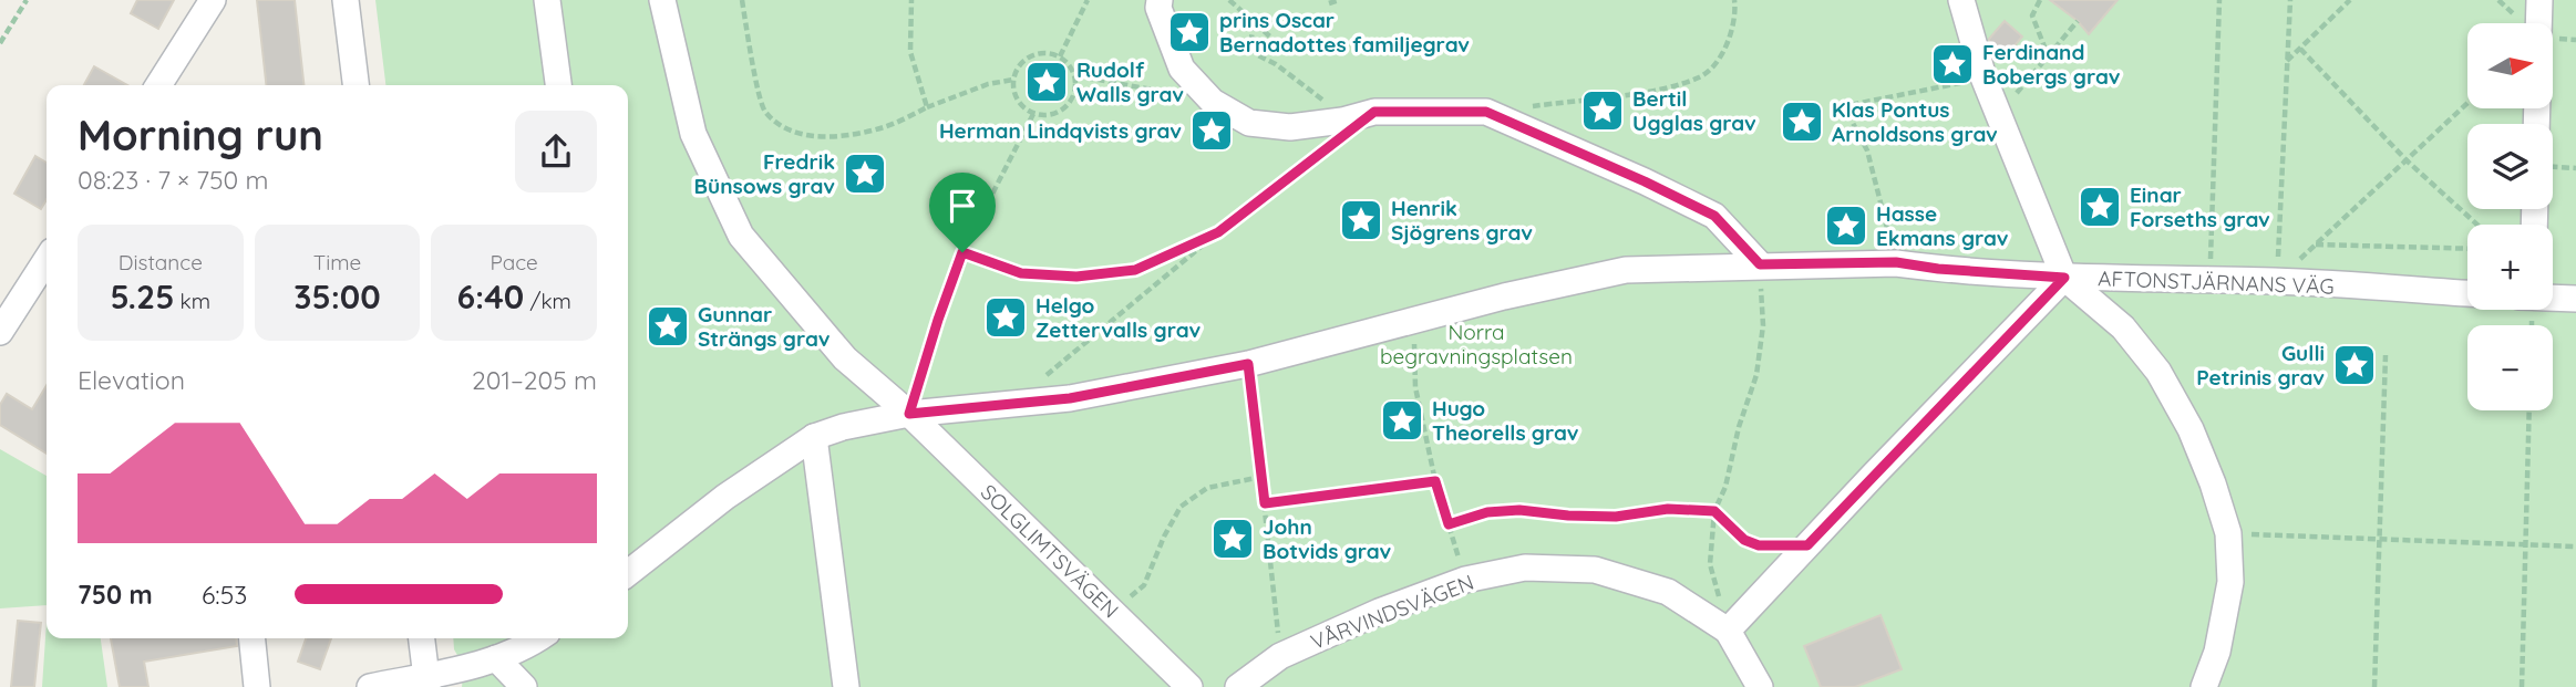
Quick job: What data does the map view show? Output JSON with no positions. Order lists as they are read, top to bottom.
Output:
{
  "streets": {
    "street": ["AFTONSTJÄRNANS VÄG", "SOLGLIMTSVÄGEN", "VÅRVINDSVÄGEN"]
  },
  "crossings": [
    ["AFTONSTJÄRNANS VÄG", "SOLGLIMTSVÄGEN"]
  ],
  "parks": ["Norra begravningsplatsen"],
  "places": {
    "place": [
      "prins Oscar Bernadottes familjegrav",
      "Ferdinand Bobergs grav",
      "Rudolf Walls grav",
      "Bertil Ugglas grav",
      "Klas Pontus Arnoldsons grav",
      "Herman Lindqvists grav",
      "Fredrik Bünsows grav",
      "Einar Forseths grav",
      "Henrik Sjögrens grav",
      "Hasse Ekmans grav",
      "Helgo Zettervalls grav",
      "Gunnar Strängs grav",
      "Gulli Petrinis grav",
      "Hugo Theorells grav",
      "John Botvids grav"
    ]
  },
  "north": "right",
  "page": {
    "map_buttons": ["+", "−"],
    "heading": ["Morning run", "08:23 · 7 × 750 m"],
    "stats": [
      ["Distance", "5.25 km"],
      ["Time", "35:00"],
      ["Pace", "6:40 /km"]
    ],
    "chart": ["Elevation", "201–205 m"],
    "list": [
      {
        "name": "750 m",
        "note": "6:53"
      }
    ]
  }
}
